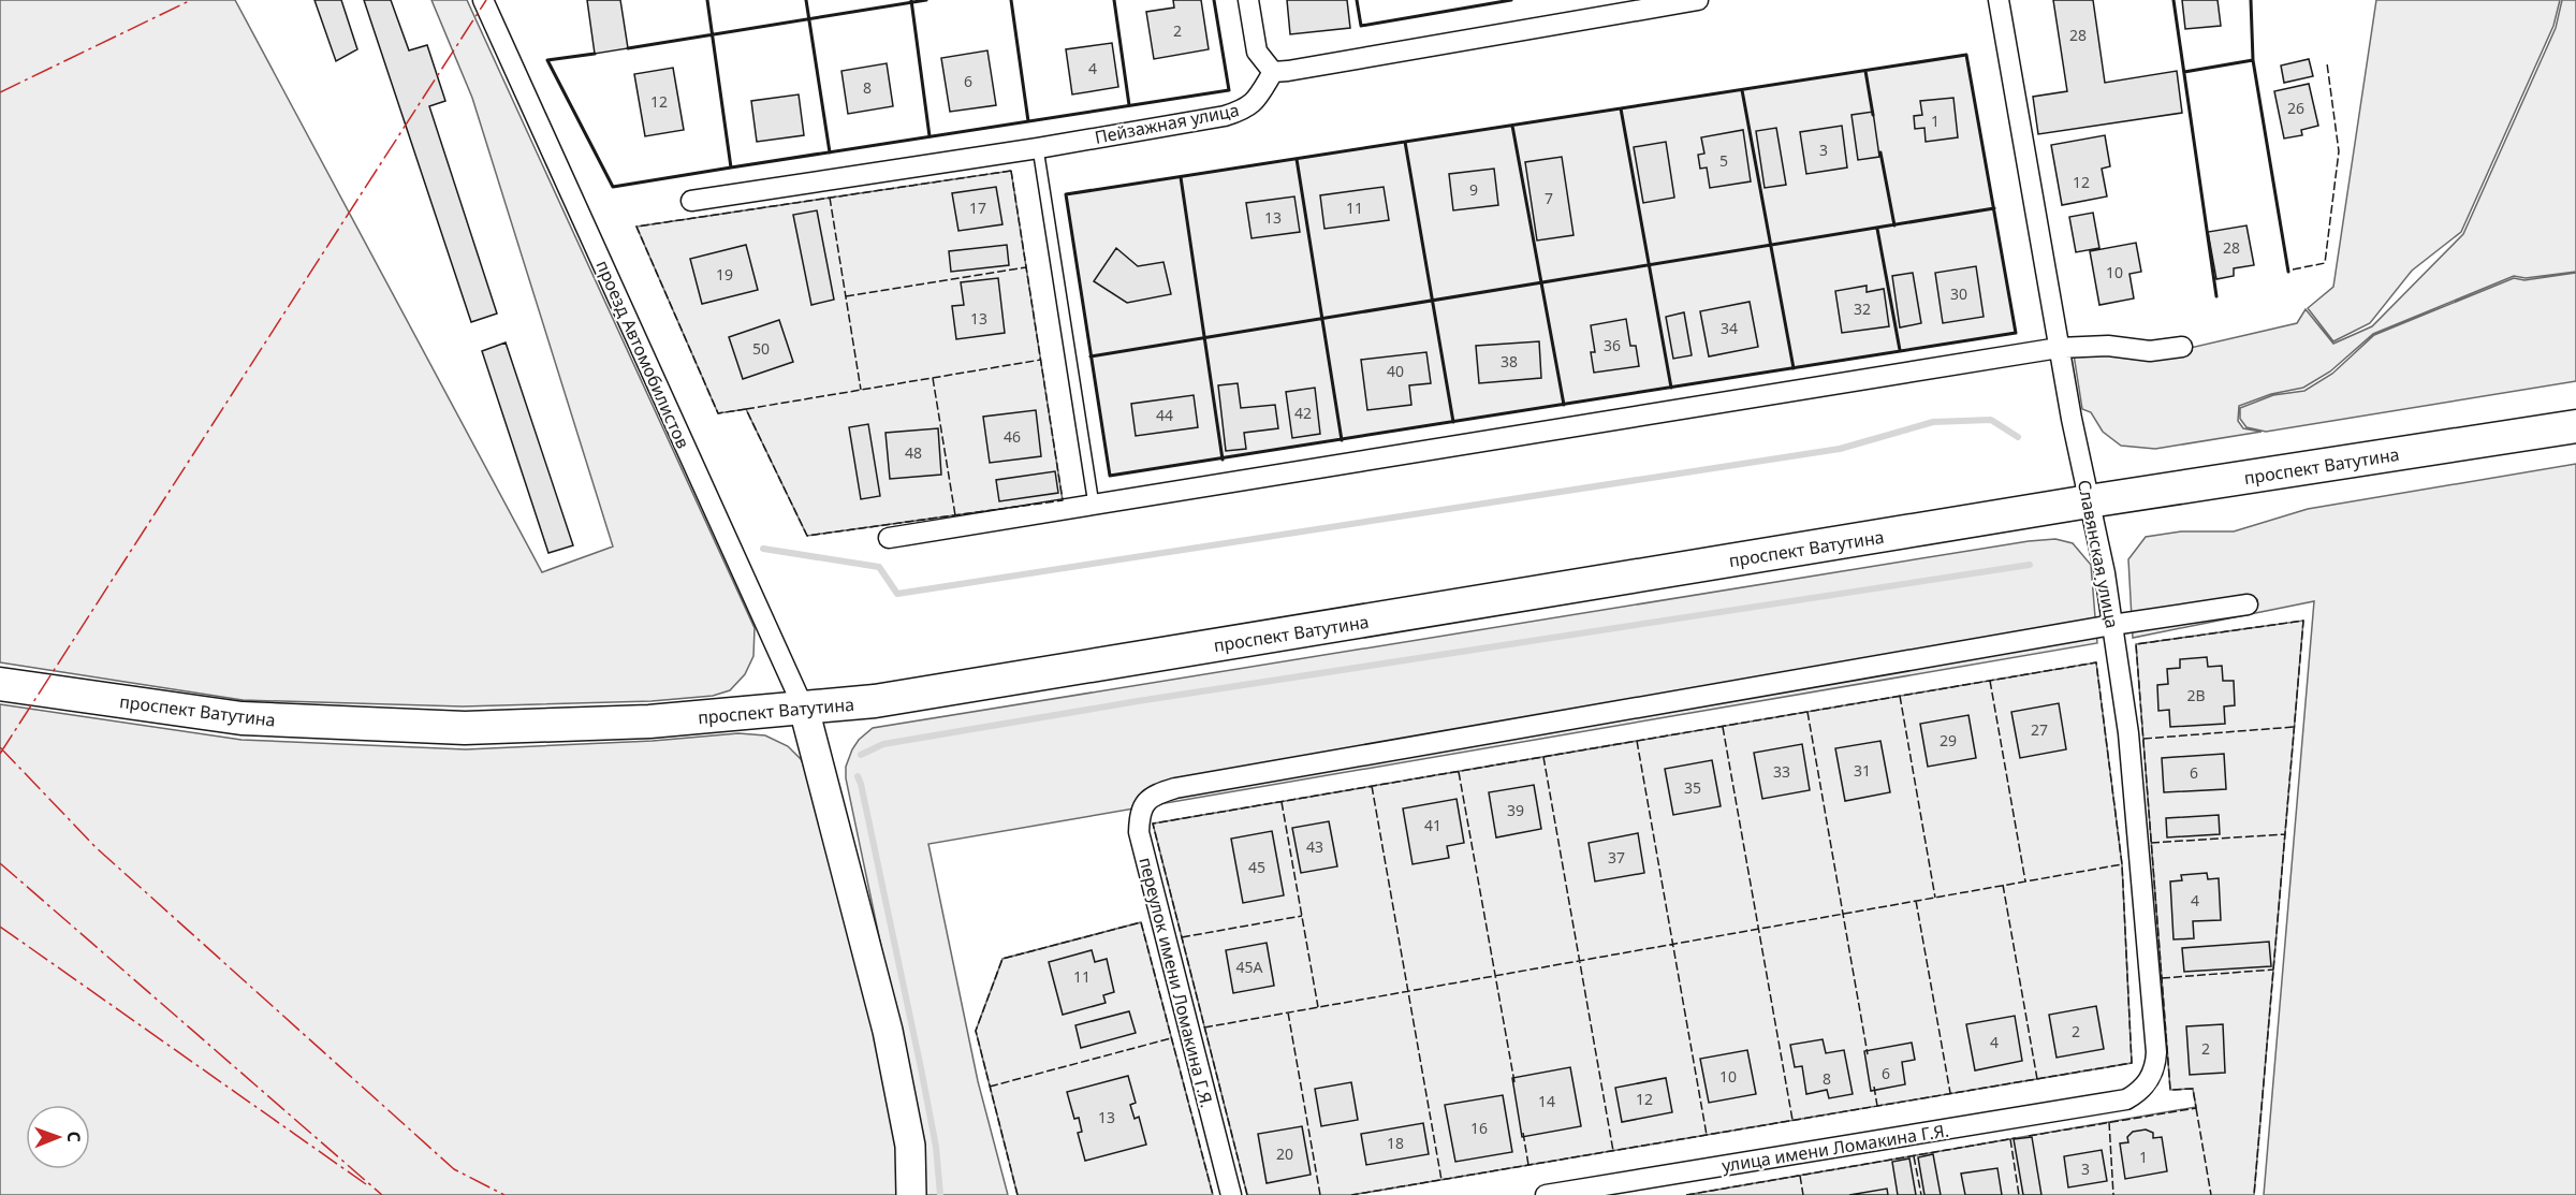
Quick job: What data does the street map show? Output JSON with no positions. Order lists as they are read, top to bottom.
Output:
{
  "streets": {
    "main road": ["проспект Ватутина"],
    "street": [
      "Пейзажная улица",
      "проезд Автомобилистов",
      "Славянская улица",
      "переулок имени Ломакина Г.Я.",
      "улица имени Ломакина Г.Я."
    ]
  },
  "crossings": [
    ["проезд Автомобилистов", "проспект Ватутина"],
    ["проспект Ватутина", "Славянская улица"],
    ["Славянская улица", "переулок имени Ломакина Г.Я."],
    ["Славянская улица", "улица имени Ломакина Г.Я."]
  ],
  "house_numbers": [
    "2",
    "28",
    "4",
    "6",
    "8",
    "12",
    "26",
    "1",
    "3",
    "5",
    "12",
    "9",
    "7",
    "17",
    "11",
    "13",
    "28",
    "10",
    "19",
    "30",
    "32",
    "13",
    "34",
    "36",
    "50",
    "38",
    "40",
    "42",
    "44",
    "46",
    "48",
    "2В",
    "27",
    "29",
    "31",
    "33",
    "6",
    "35",
    "39",
    "41",
    "43",
    "37",
    "45",
    "4",
    "45А",
    "11",
    "2",
    "4",
    "2",
    "6",
    "10",
    "8",
    "12",
    "14",
    "13",
    "16",
    "18",
    "20",
    "1",
    "3"
  ],
  "north": "right"
}
